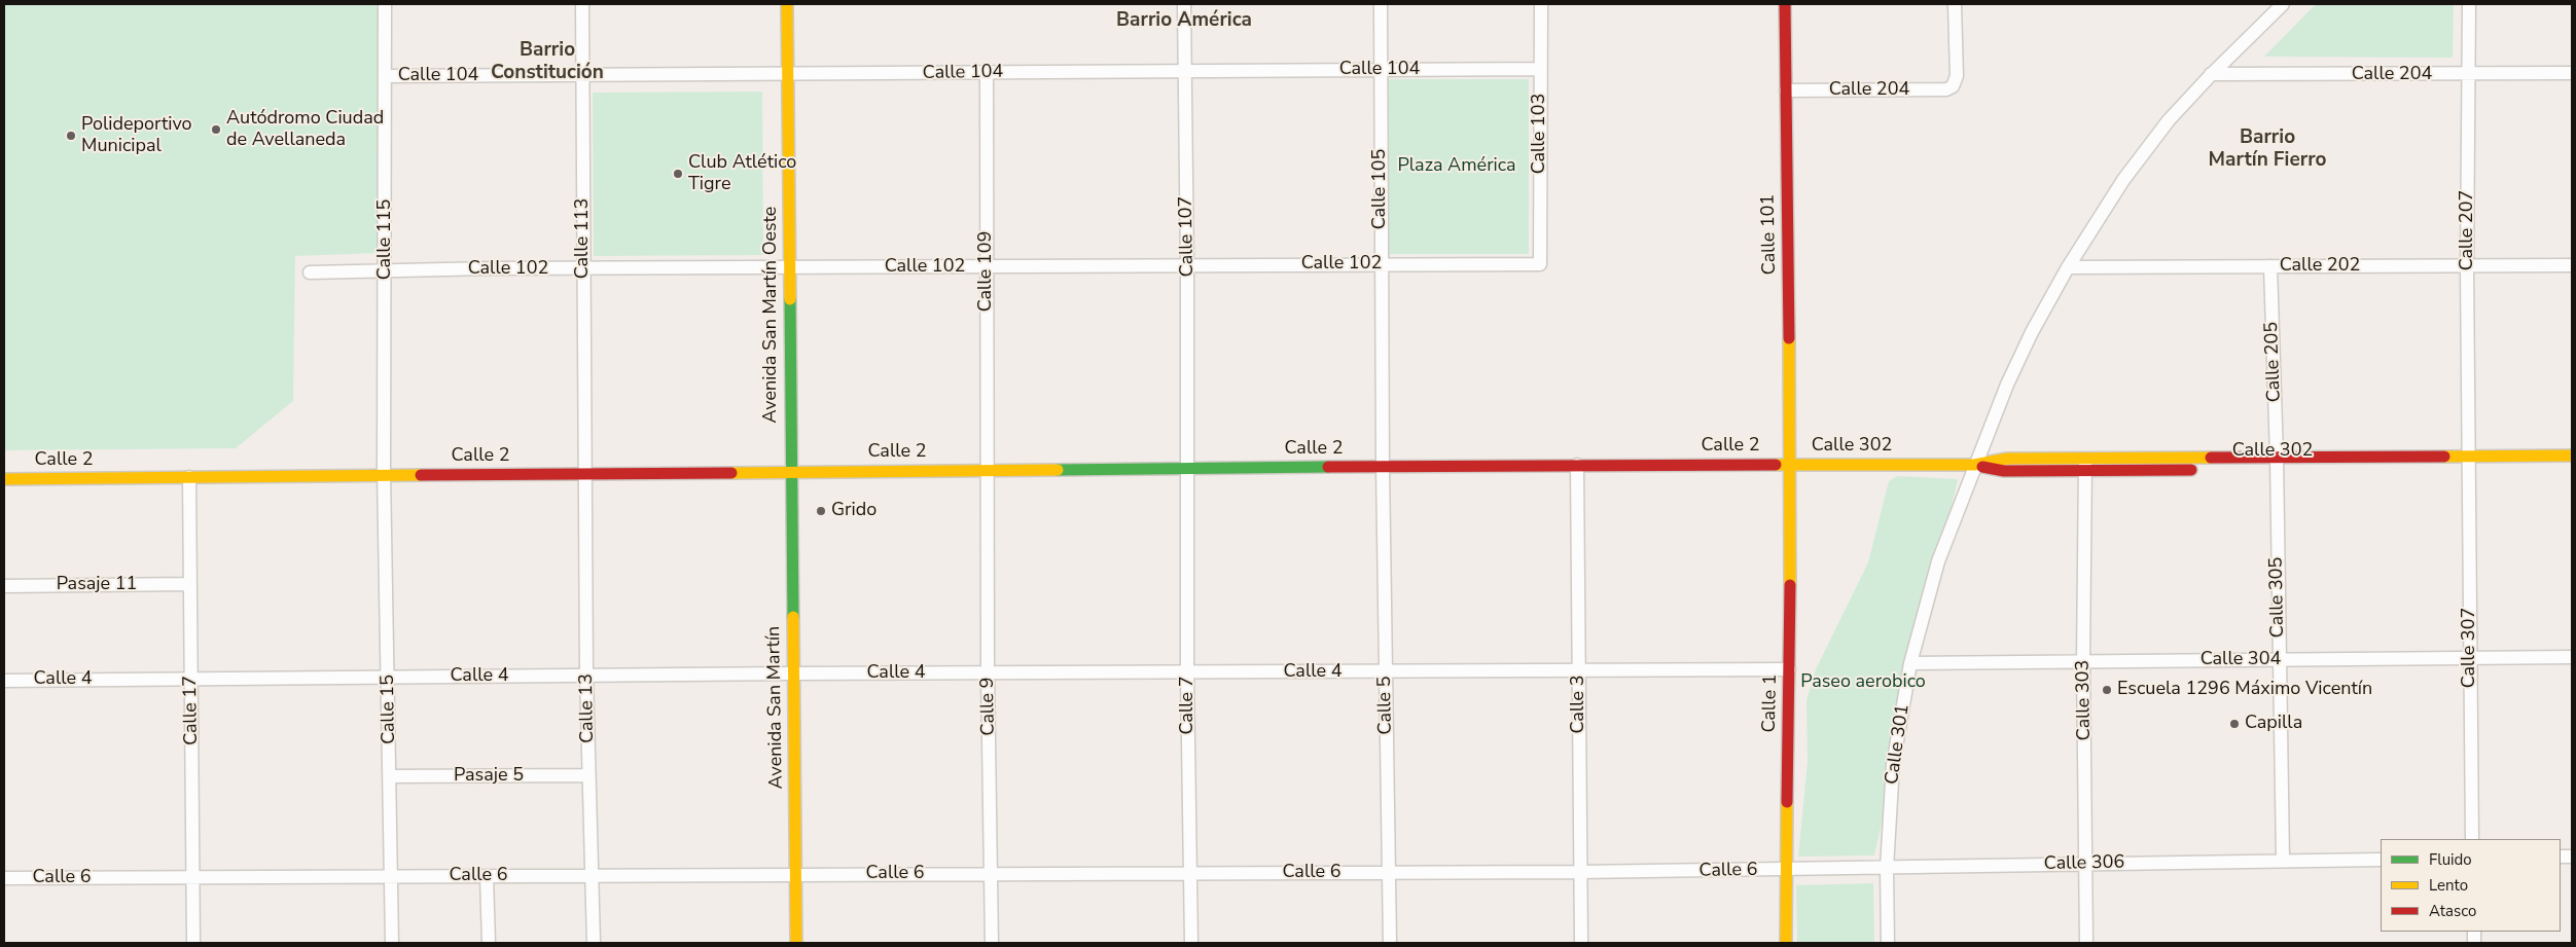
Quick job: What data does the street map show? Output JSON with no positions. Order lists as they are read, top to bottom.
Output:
{
  "streets": {
    "street": [
      "Calle 104",
      "Calle 204",
      "Calle 103",
      "Calle 105",
      "Calle 207",
      "Calle 101",
      "Calle 107",
      "Calle 113",
      "Calle 115",
      "Calle 102",
      "Calle 202",
      "Calle 109",
      "Avenida San Martín Oeste",
      "Calle 205",
      "Calle 2",
      "Calle 302",
      "Pasaje 11",
      "Calle 305",
      "Calle 307",
      "Calle 304",
      "Calle 4",
      "Calle 303",
      "Calle 1",
      "Calle 3",
      "Calle 7",
      "Calle 5",
      "Calle 9",
      "Avenida San Martín",
      "Calle 13",
      "Calle 15",
      "Calle 17",
      "Calle 301",
      "Pasaje 5",
      "Calle 306",
      "Calle 6"
    ]
  },
  "crossings": [
    ["Calle 104", "Calle 103"],
    ["Calle 104", "Calle 105"],
    ["Calle 104", "Calle 107"],
    ["Calle 104", "Calle 113"],
    ["Calle 104", "Calle 115"],
    ["Calle 104", "Calle 109"],
    ["Calle 104", "Avenida San Martín Oeste"],
    ["Calle 204", "Calle 207"],
    ["Calle 204", "Calle 101"],
    ["Calle 204", "Calle 301"],
    ["Calle 103", "Calle 102"],
    ["Calle 105", "Calle 102"],
    ["Calle 105", "Calle 2"],
    ["Calle 105", "Calle 5"],
    ["Calle 207", "Calle 202"],
    ["Calle 207", "Calle 302"],
    ["Calle 207", "Calle 307"],
    ["Calle 101", "Calle 2"],
    ["Calle 101", "Calle 302"],
    ["Calle 101", "Calle 1"],
    ["Calle 107", "Calle 102"],
    ["Calle 107", "Calle 2"],
    ["Calle 107", "Calle 7"],
    ["Calle 113", "Calle 102"],
    ["Calle 113", "Calle 2"],
    ["Calle 113", "Calle 13"],
    ["Calle 115", "Calle 102"],
    ["Calle 115", "Calle 2"],
    ["Calle 115", "Calle 15"],
    ["Calle 102", "Calle 109"],
    ["Calle 102", "Avenida San Martín Oeste"],
    ["Calle 202", "Calle 205"],
    ["Calle 202", "Calle 301"],
    ["Calle 109", "Calle 2"],
    ["Calle 109", "Calle 9"],
    ["Avenida San Martín Oeste", "Calle 2"],
    ["Avenida San Martín Oeste", "Avenida San Martín"],
    ["Calle 205", "Calle 302"],
    ["Calle 205", "Calle 305"],
    ["Calle 2", "Calle 302"],
    ["Calle 2", "Calle 1"],
    ["Calle 2", "Calle 3"],
    ["Calle 2", "Calle 7"],
    ["Calle 2", "Calle 5"],
    ["Calle 2", "Calle 9"],
    ["Calle 2", "Avenida San Martín"],
    ["Calle 2", "Calle 13"],
    ["Calle 2", "Calle 15"],
    ["Calle 2", "Calle 17"],
    ["Calle 302", "Calle 305"],
    ["Calle 302", "Calle 307"],
    ["Calle 302", "Calle 303"],
    ["Calle 302", "Calle 1"],
    ["Calle 302", "Calle 301"],
    ["Pasaje 11", "Calle 17"],
    ["Calle 305", "Calle 304"],
    ["Calle 305", "Calle 306"],
    ["Calle 307", "Calle 304"],
    ["Calle 304", "Calle 303"],
    ["Calle 304", "Calle 301"],
    ["Calle 4", "Calle 1"],
    ["Calle 4", "Calle 3"],
    ["Calle 4", "Calle 7"],
    ["Calle 4", "Calle 5"],
    ["Calle 4", "Calle 9"],
    ["Calle 4", "Avenida San Martín"],
    ["Calle 4", "Calle 13"],
    ["Calle 4", "Calle 15"],
    ["Calle 4", "Calle 17"],
    ["Calle 303", "Calle 306"],
    ["Calle 1", "Calle 306"],
    ["Calle 1", "Calle 6"],
    ["Calle 3", "Calle 6"],
    ["Calle 7", "Calle 6"],
    ["Calle 5", "Calle 6"],
    ["Calle 9", "Calle 6"],
    ["Avenida San Martín", "Calle 6"],
    ["Calle 13", "Pasaje 5"],
    ["Calle 13", "Calle 6"],
    ["Calle 15", "Pasaje 5"],
    ["Calle 15", "Calle 6"],
    ["Calle 17", "Calle 6"],
    ["Calle 301", "Calle 306"],
    ["Calle 306", "Calle 6"]
  ],
  "districts": ["Barrio América", "Barrio Constitución", "Barrio Martín Fierro"],
  "parks": ["Plaza América", "Paseo aerobico"],
  "places": [
    "Autódromo Ciudad de Avellaneda",
    "Polideportivo Municipal",
    "Club Atlético Tigre",
    "Grido",
    "Escuela 1296 Máximo Vicentín",
    "Capilla"
  ],
  "legend": ["Fluido", "Lento", "Atasco"]
}
